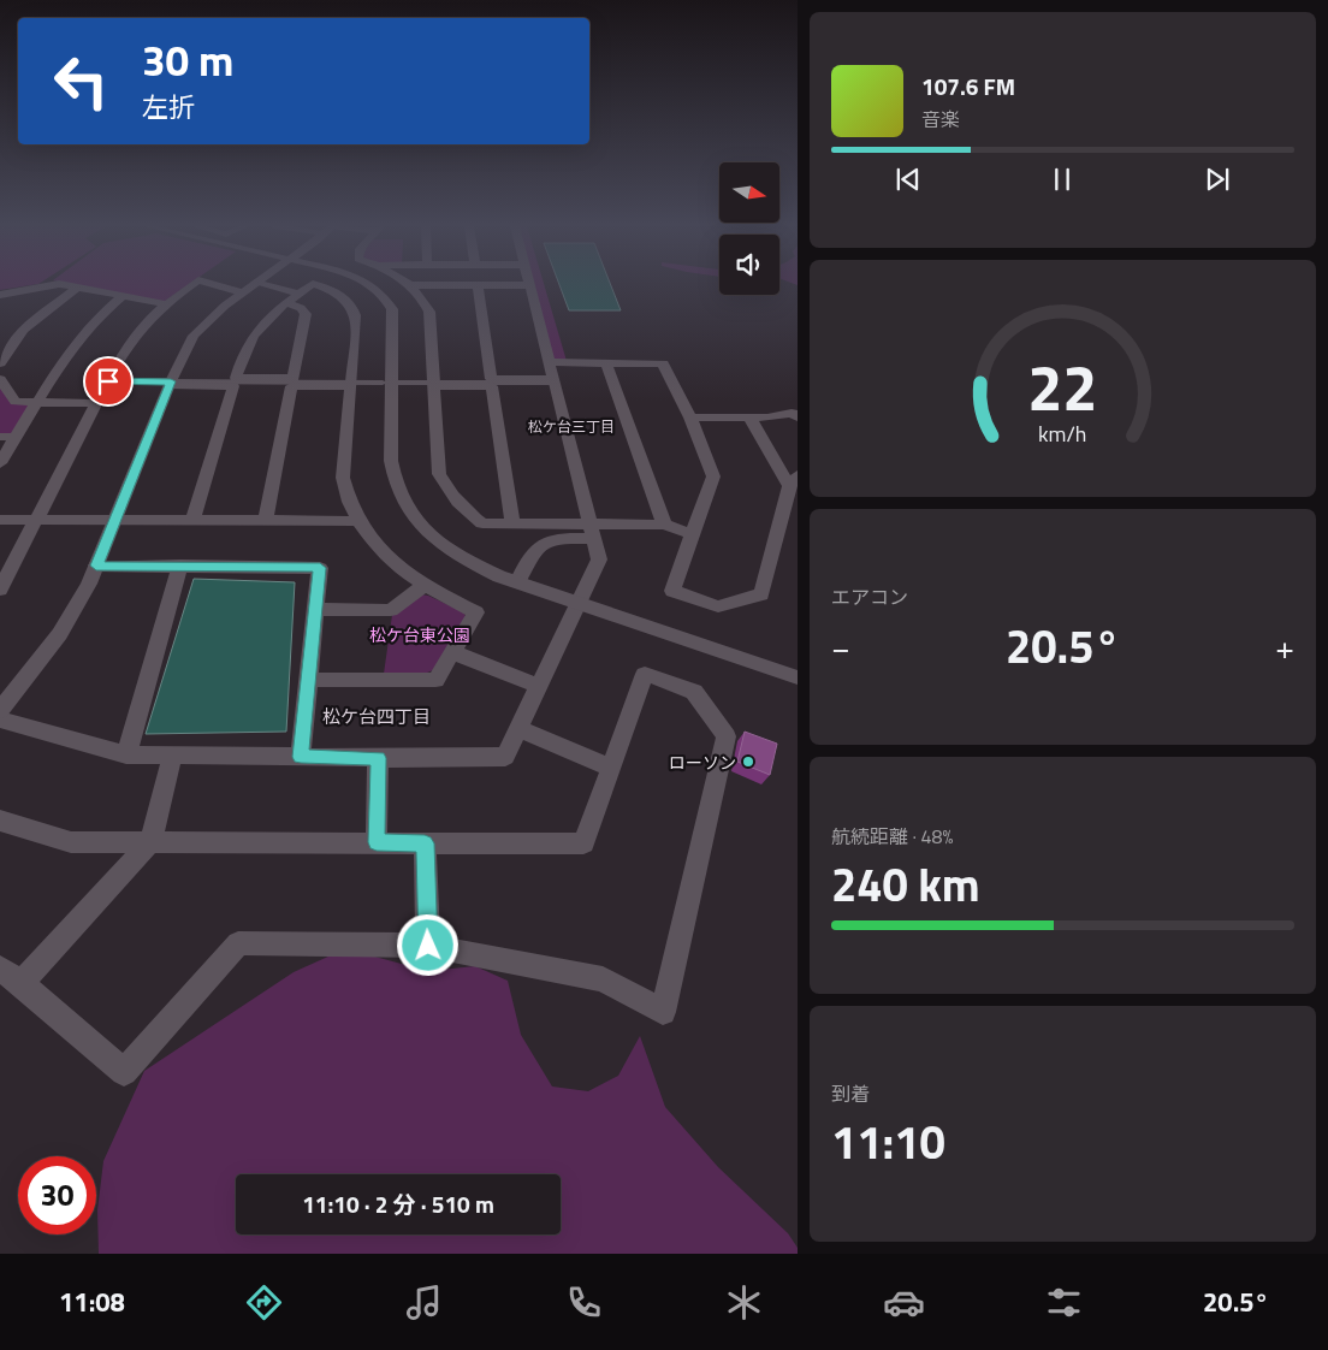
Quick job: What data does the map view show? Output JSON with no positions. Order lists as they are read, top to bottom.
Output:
{
  "districts": ["松ケ台三丁目", "松ケ台四丁目"],
  "parks": ["松ケ台東公園"],
  "places": ["ローソン"],
  "north": "right",
  "page": {
    "turn": ["30 m", "左折"],
    "song": ["107.6 FM", "音楽"],
    "tile": [
      "エアコン",
      ["航続距離 · 48%", "240 km"],
      ["到着", "11:10"]
    ],
    "heat": ["−", "20.5°", "+"],
    "limit": "30",
    "trip": "11:10 · 2 分 · 510 m",
    "tabs": ["11:08", "20.5°"],
    "gauge": ["22", "km/h"]
  }
}
